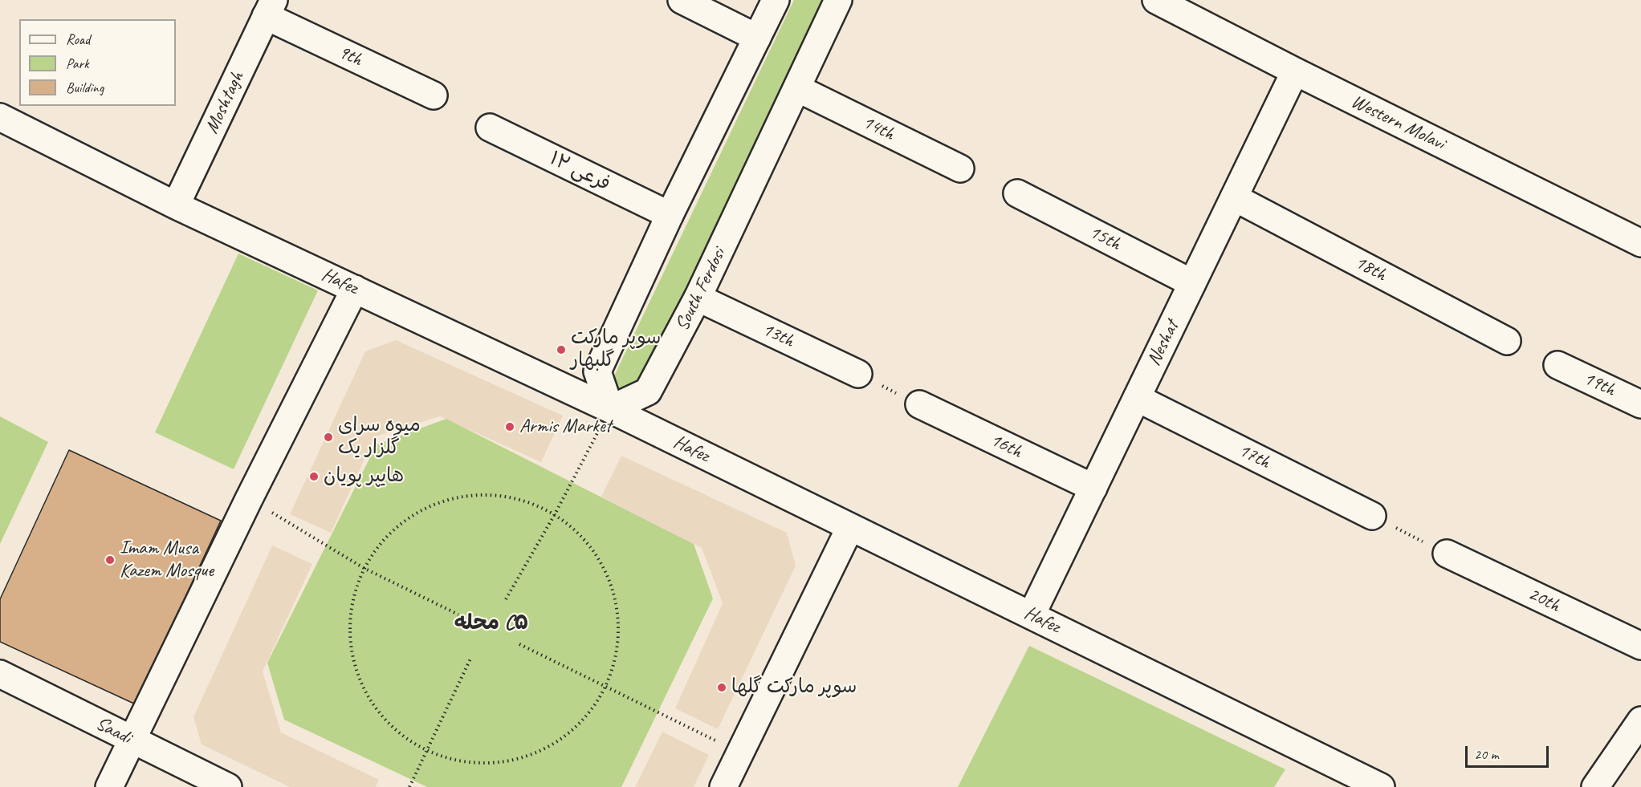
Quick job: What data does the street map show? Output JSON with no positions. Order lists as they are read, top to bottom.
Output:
{
  "streets": {
    "street": [
      "9th",
      "Moshtagh",
      "Western Molavi",
      "14th",
      "فرعی ۱۲",
      "15th",
      "18th",
      "Hafez",
      "South Ferdosi",
      "13th",
      "Neshat",
      "19th",
      "16th",
      "17th",
      "20th",
      "Saadi"
    ]
  },
  "crossings": [
    ["9th", "Moshtagh"],
    ["Moshtagh", "Hafez"],
    ["Western Molavi", "Neshat"],
    ["14th", "South Ferdosi"],
    ["15th", "Neshat"],
    ["18th", "Neshat"],
    ["Hafez", "South Ferdosi"],
    ["Hafez", "Neshat"],
    ["South Ferdosi", "13th"],
    ["Neshat", "16th"],
    ["Neshat", "17th"]
  ],
  "districts": ["محله C۵"],
  "places": [
    "سوپر مارکت گلبهار",
    "Armis Market",
    "میوه سرای گلزار یک",
    "هایپر پویان",
    "Imam Musa Kazem Mosque",
    "سوپر مارکت گلها"
  ],
  "legend": ["Road", "Park", "Building"],
  "scale_bar": "20 m"
}
